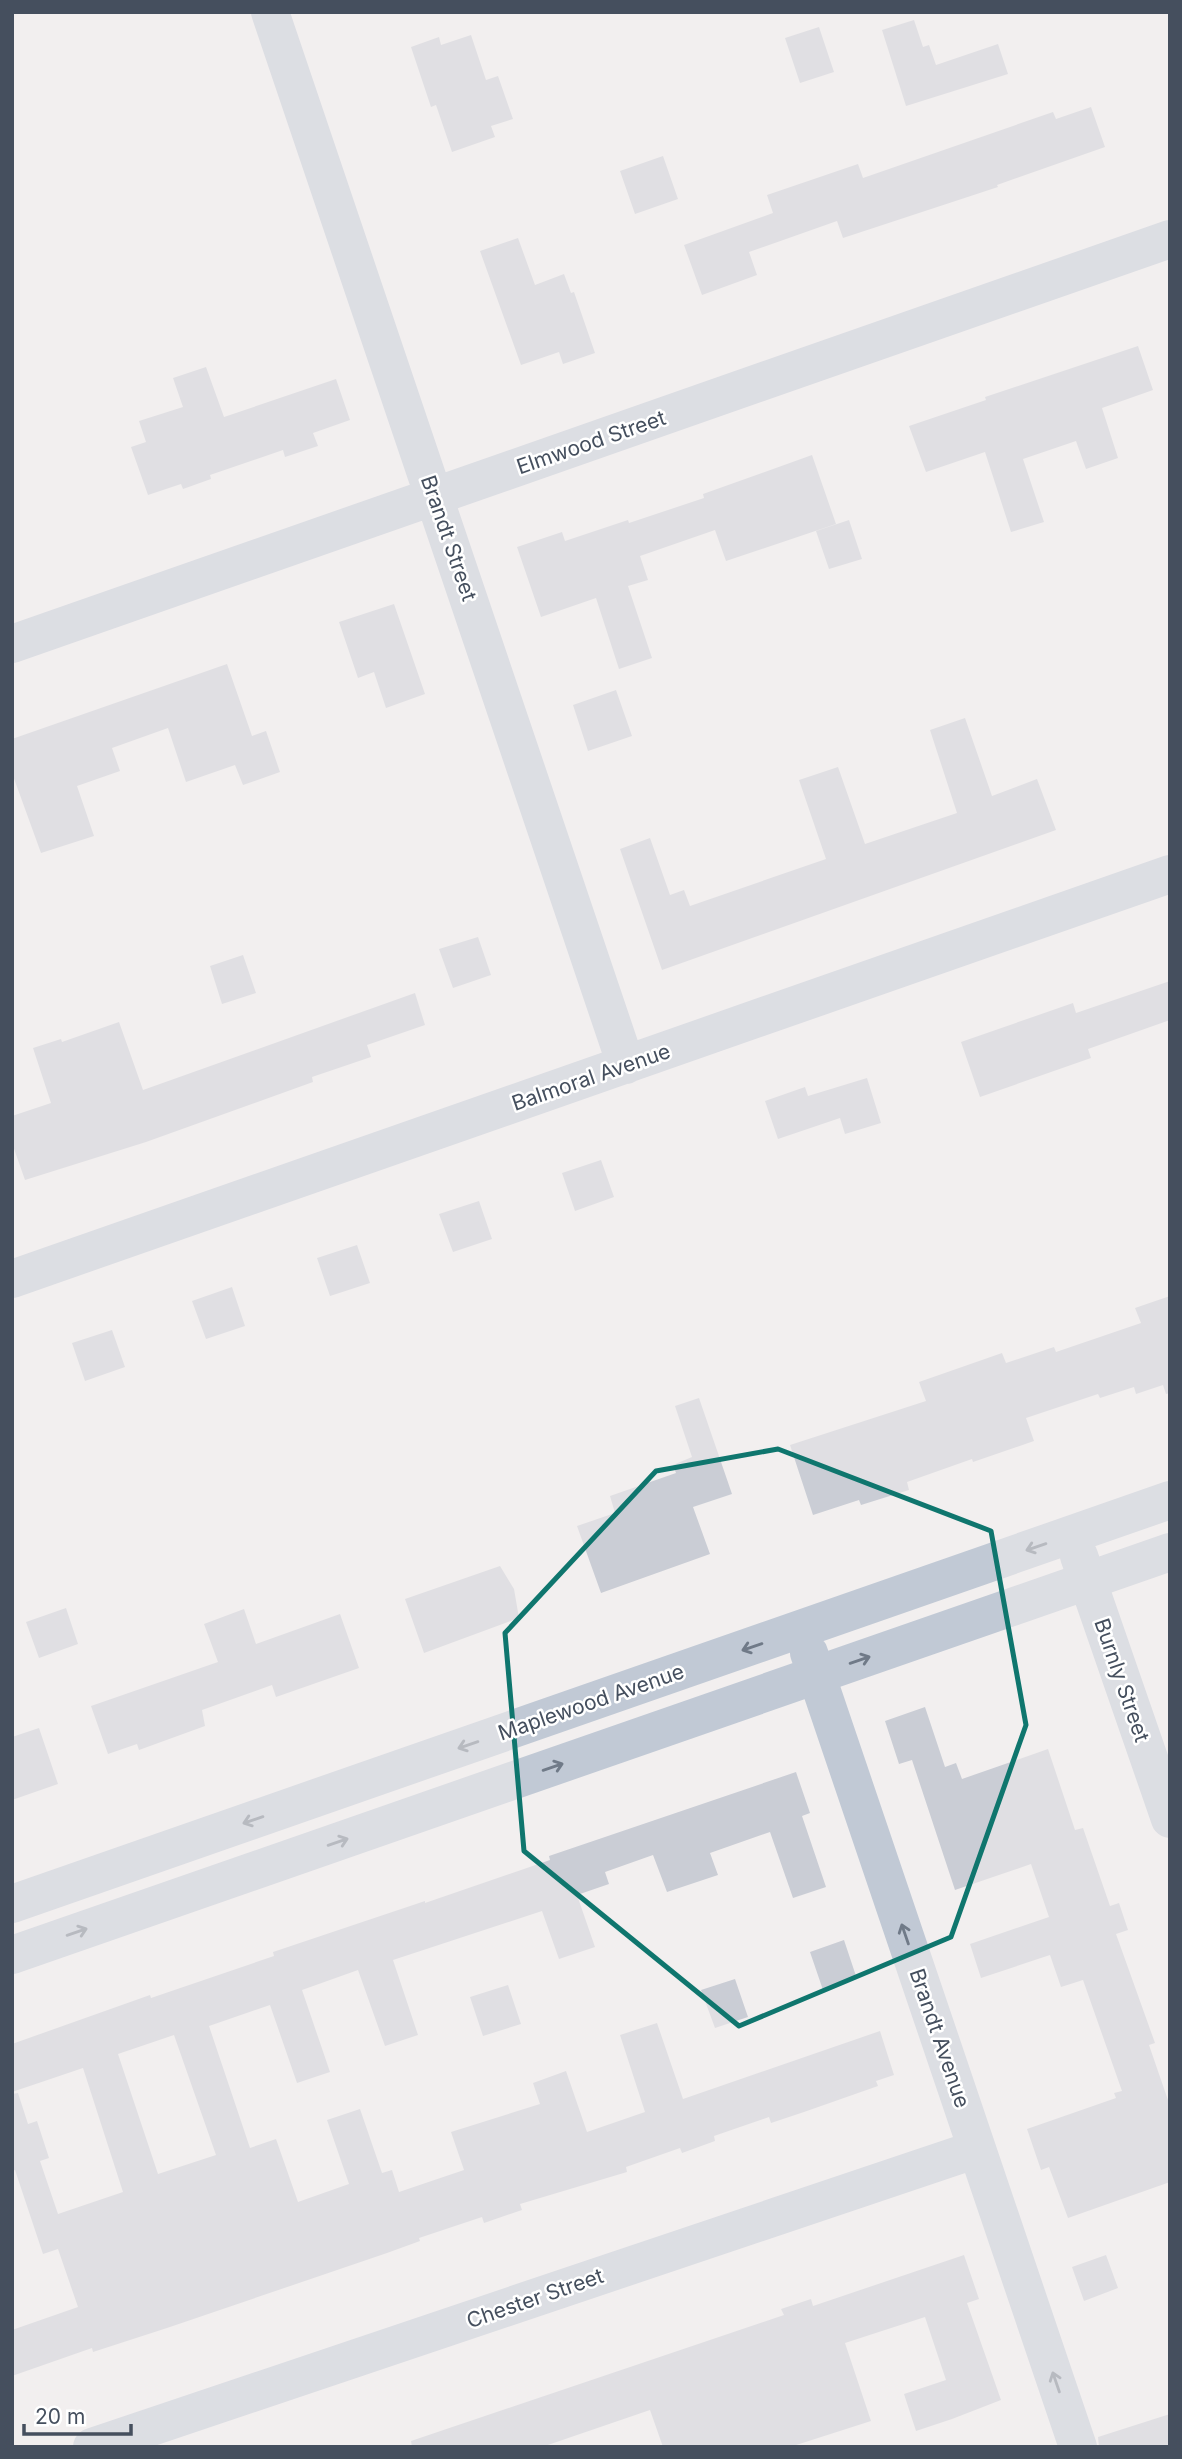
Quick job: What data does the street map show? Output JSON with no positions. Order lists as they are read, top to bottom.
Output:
{
  "streets": {
    "street": [
      "Elmwood Street",
      "Brandt Street",
      "Balmoral Avenue",
      "Burnly Street",
      "Maplewood Avenue",
      "Brandt Avenue",
      "Chester Street"
    ]
  },
  "crossings": [
    ["Elmwood Street", "Brandt Street"],
    ["Brandt Street", "Balmoral Avenue"],
    ["Burnly Street", "Maplewood Avenue"],
    ["Maplewood Avenue", "Brandt Avenue"],
    ["Brandt Avenue", "Chester Street"]
  ],
  "one_way": ["Brandt Avenue"],
  "scale_bar": "20 m"
}
